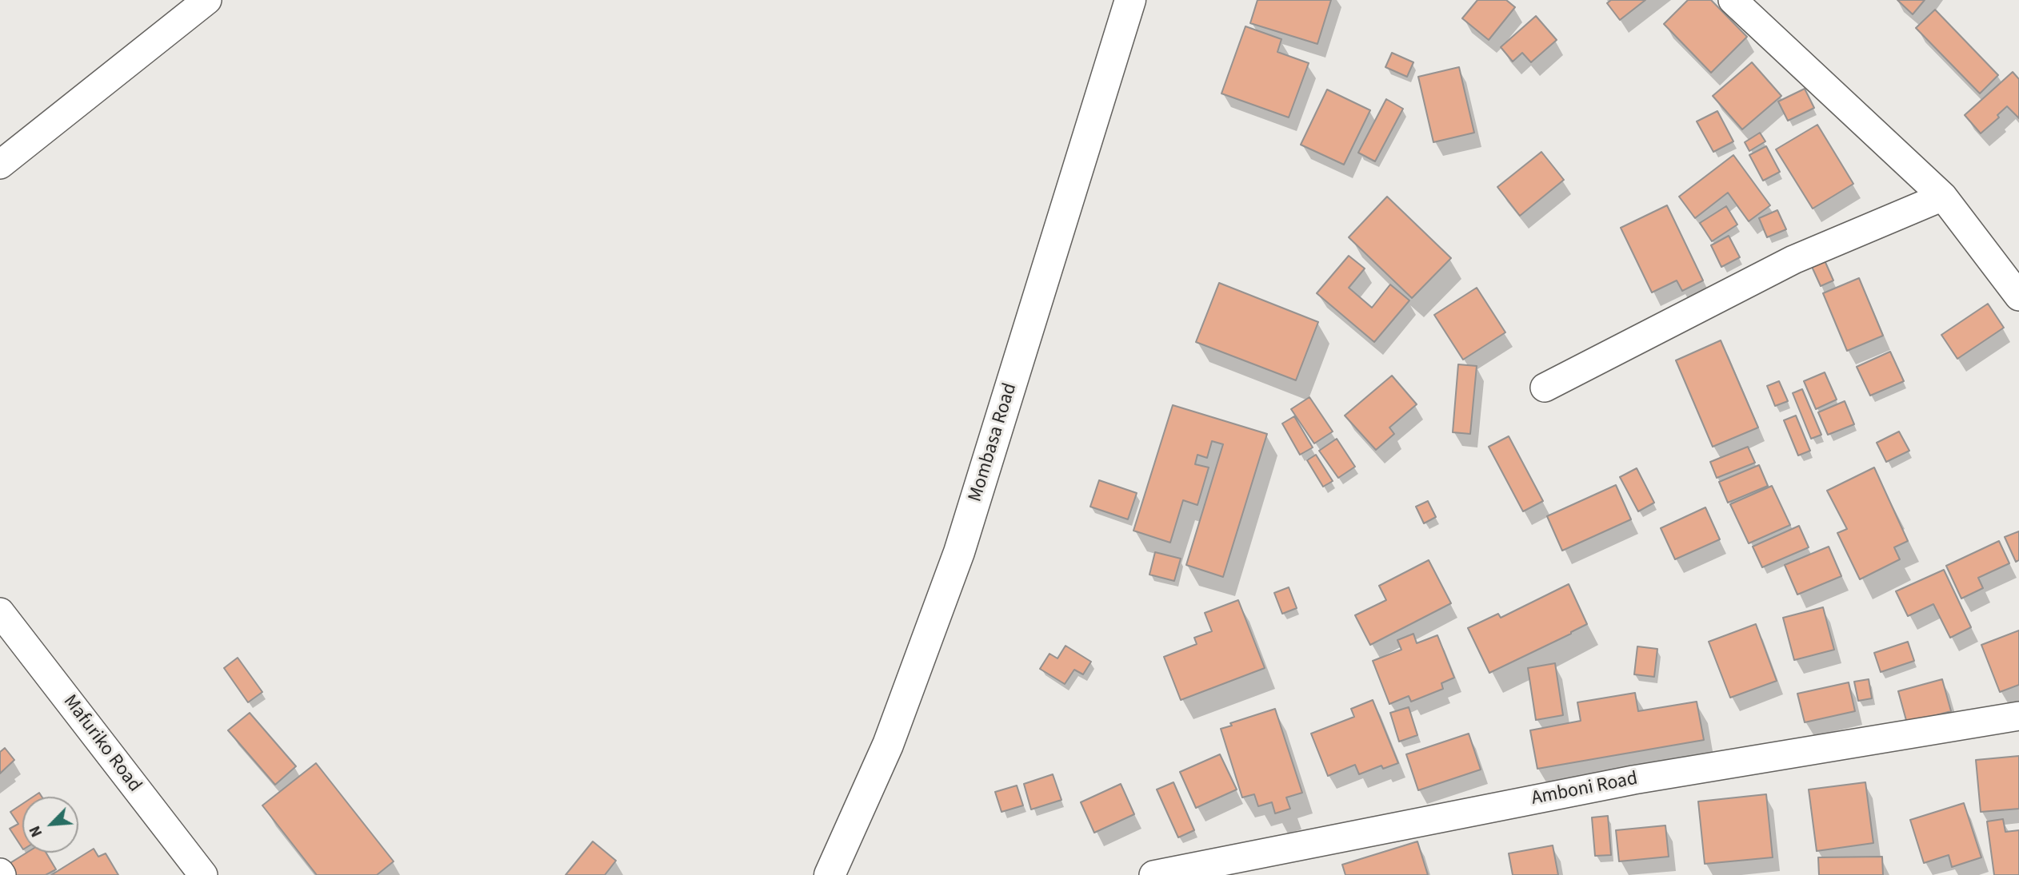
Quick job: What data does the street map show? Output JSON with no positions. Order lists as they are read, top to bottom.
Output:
{
  "streets": {
    "highway": ["Mombasa Road"],
    "street": ["Mafuriko Road", "Amboni Road"]
  },
  "north": "bottom left"
}
